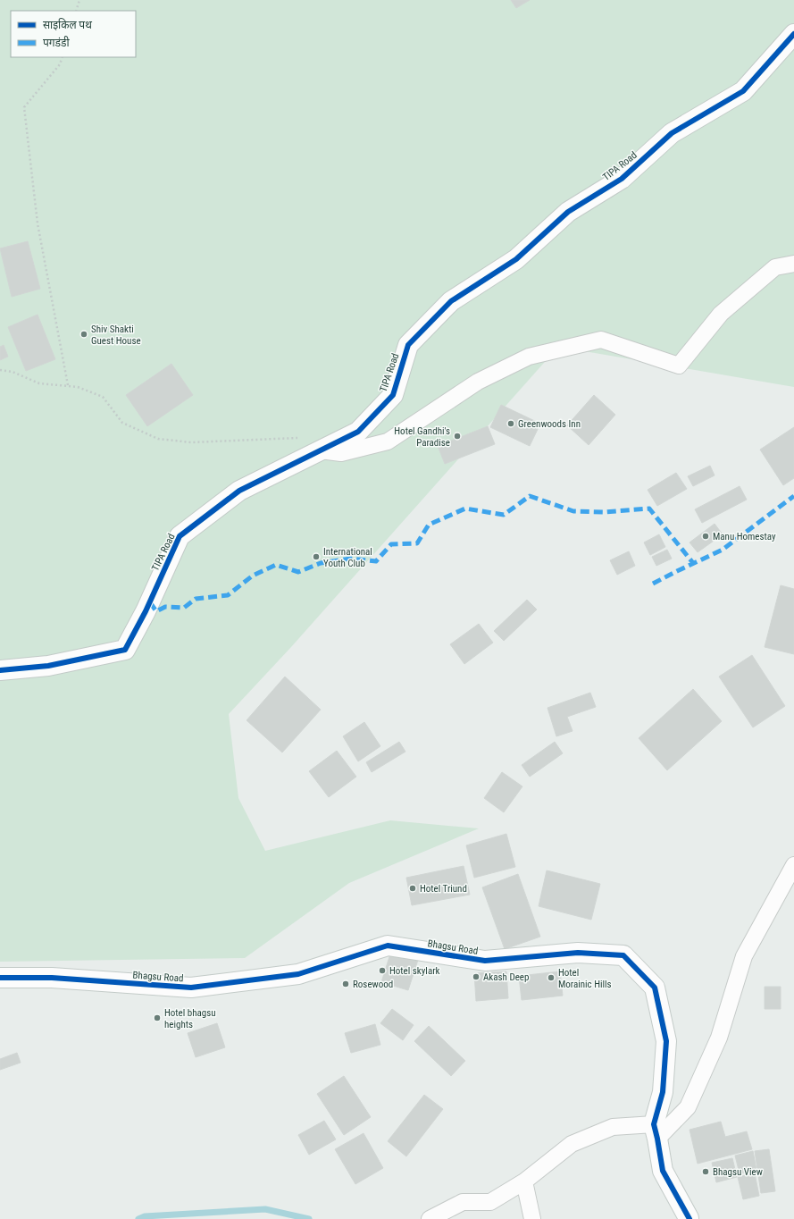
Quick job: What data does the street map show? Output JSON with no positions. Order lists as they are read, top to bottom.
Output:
{
  "streets": {
    "street": ["TIPA Road", "Bhagsu Road"]
  },
  "places": [
    "Shiv Shakti Guest House",
    "Greenwoods Inn",
    "Hotel Gandhi's Paradise",
    "Manu Homestay",
    "International Youth Club",
    "Hotel Triund",
    "Hotel skylark",
    "Akash Deep",
    "Hotel Morainic Hills",
    "Rosewood",
    "Hotel bhagsu heights",
    "Bhagsu View"
  ],
  "legend": ["साइकिल पथ", "पगडंडी"]
}
